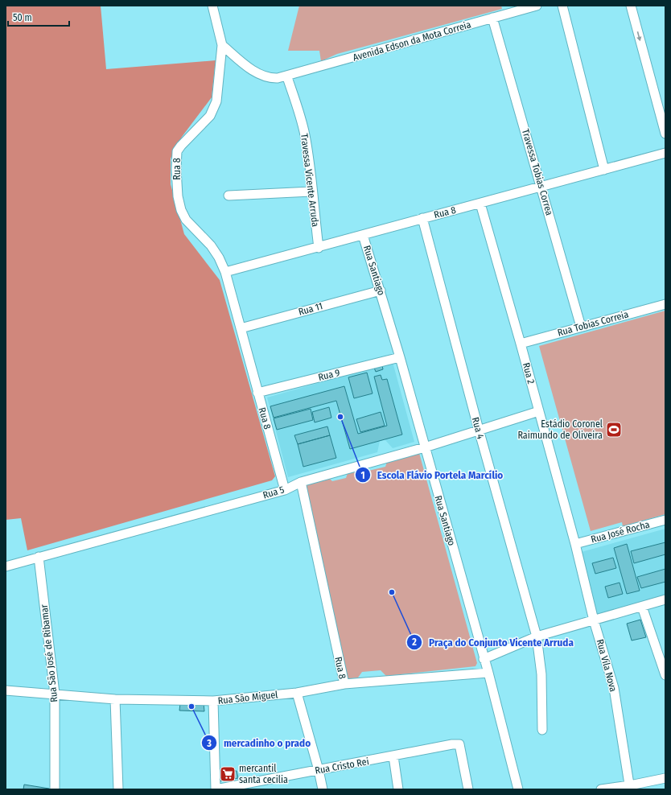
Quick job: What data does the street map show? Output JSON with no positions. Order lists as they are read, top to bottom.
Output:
{
  "streets": {
    "street": [
      "Avenida Edson da Mota Correia",
      "Rua 8",
      "Travessa Tobias Correa",
      "Travessa Vicente Arruda",
      "Rua Santiago",
      "Rua 11",
      "Rua Tobias Correia",
      "Rua 2",
      "Rua 9",
      "Rua 4",
      "Rua 5",
      "Rua José Rocha",
      "Rua São José de Ribamar",
      "Rua Vila Nova",
      "Rua São Miguel",
      "Rua Cristo Rei"
    ]
  },
  "crossings": [
    ["Avenida Edson da Mota Correia", "Rua 8"],
    ["Avenida Edson da Mota Correia", "Travessa Tobias Correa"],
    ["Avenida Edson da Mota Correia", "Travessa Vicente Arruda"],
    ["Rua 8", "Travessa Tobias Correa"],
    ["Rua 8", "Travessa Vicente Arruda"],
    ["Rua 8", "Rua Santiago"],
    ["Rua 8", "Rua 11"],
    ["Rua 8", "Rua 2"],
    ["Rua 8", "Rua 9"],
    ["Rua 8", "Rua 4"],
    ["Rua 8", "Rua 5"],
    ["Rua 8", "Rua São Miguel"],
    ["Travessa Tobias Correa", "Rua Tobias Correia"],
    ["Rua Santiago", "Rua 11"],
    ["Rua Santiago", "Rua 9"],
    ["Rua Santiago", "Rua 5"],
    ["Rua Santiago", "Rua São Miguel"],
    ["Rua Tobias Correia", "Rua 2"],
    ["Rua 2", "Rua 5"],
    ["Rua 2", "Rua José Rocha"],
    ["Rua 2", "Rua Vila Nova"],
    ["Rua 4", "Rua 5"],
    ["Rua 5", "Rua São José de Ribamar"],
    ["Rua José Rocha", "Rua Vila Nova"],
    ["Rua São José de Ribamar", "Rua São Miguel"]
  ],
  "places": {
    "other": ["Escola Flávio Portela Marcílio", "Praça do Conjunto Vicente Arruda", "mercadinho o prado"],
    "sports": ["Estádio Coronel Raimundo de Oliveira"],
    "supermarket": ["mercantil santa cecilia"]
  },
  "scale_bar": "50 m"
}
